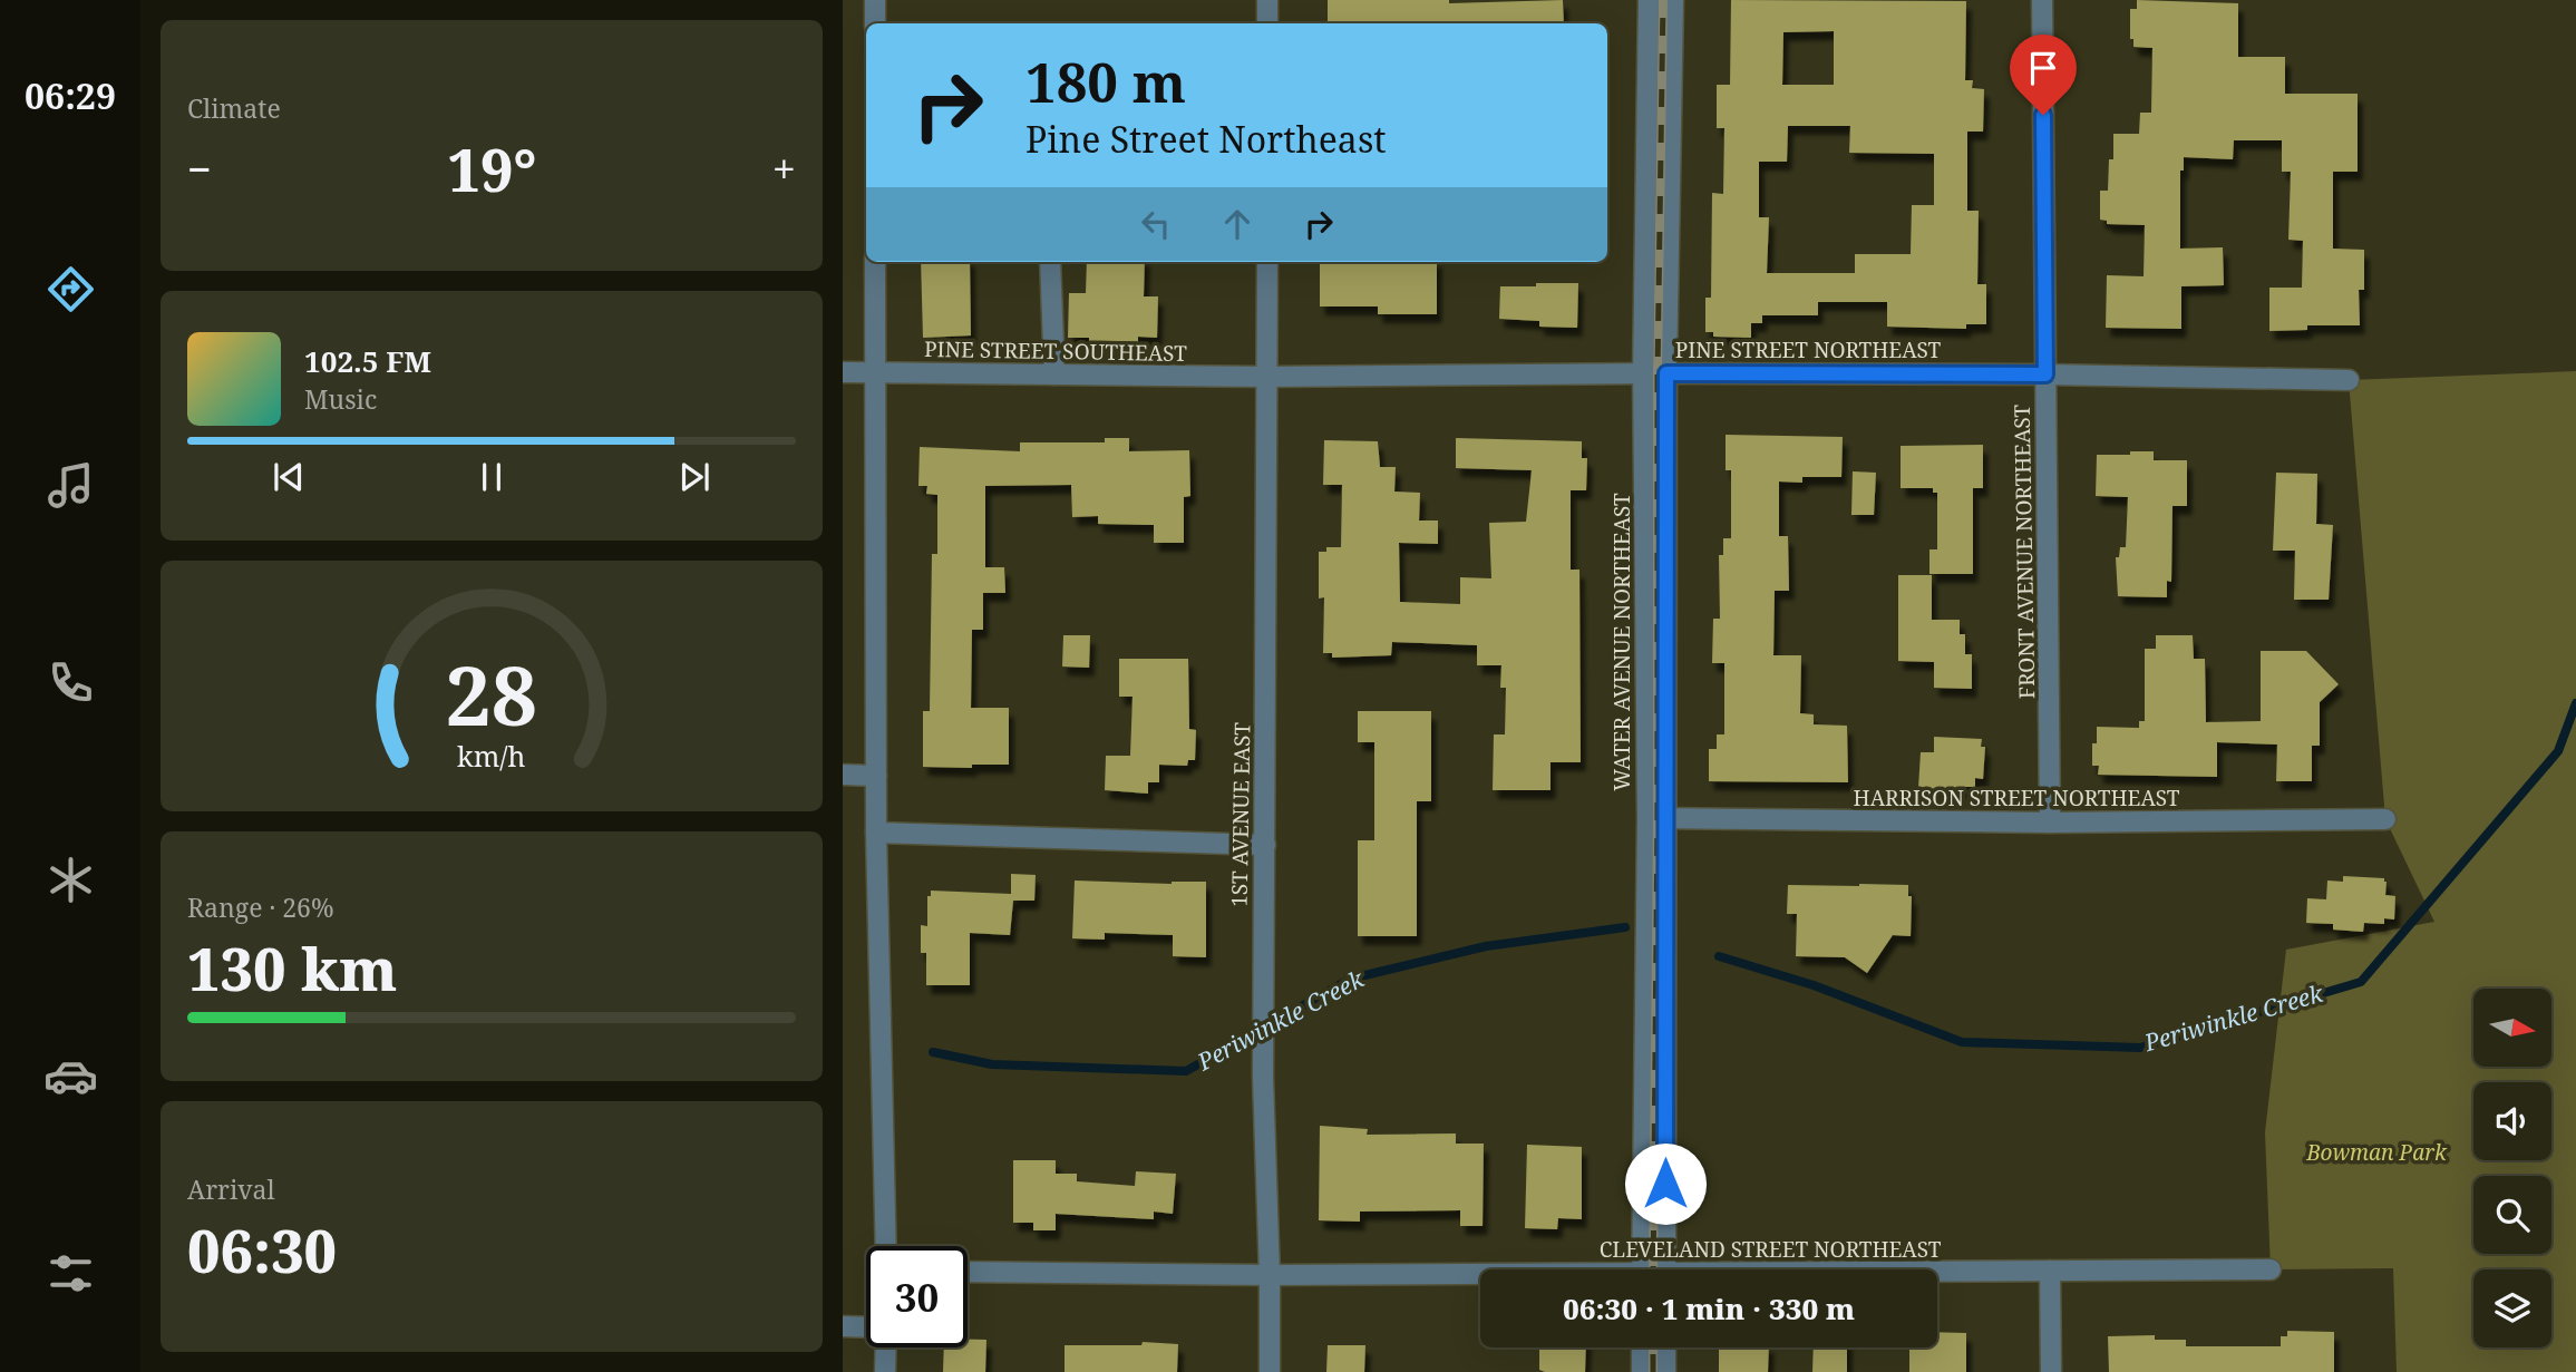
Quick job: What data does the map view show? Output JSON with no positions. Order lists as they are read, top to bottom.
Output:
{
  "streets": {
    "street": [
      "PINE STREET NORTHEAST",
      "PINE STREET SOUTHEAST",
      "FRONT AVENUE NORTHEAST",
      "WATER AVENUE NORTHEAST",
      "HARRISON STREET NORTHEAST",
      "1ST AVENUE EAST",
      "CLEVELAND STREET NORTHEAST"
    ]
  },
  "crossings": [
    ["PINE STREET NORTHEAST", "PINE STREET SOUTHEAST"],
    ["PINE STREET NORTHEAST", "FRONT AVENUE NORTHEAST"],
    ["PINE STREET NORTHEAST", "WATER AVENUE NORTHEAST"],
    ["PINE STREET NORTHEAST", "1ST AVENUE EAST"],
    ["PINE STREET SOUTHEAST", "1ST AVENUE EAST"],
    ["FRONT AVENUE NORTHEAST", "HARRISON STREET NORTHEAST"],
    ["WATER AVENUE NORTHEAST", "HARRISON STREET NORTHEAST"],
    ["1ST AVENUE EAST", "CLEVELAND STREET NORTHEAST"]
  ],
  "water": ["Periwinkle Creek"],
  "parks": ["Bowman Park"],
  "north": "right",
  "page": {
    "tabs": "06:29",
    "tile": [
      "Climate",
      ["Range · 26%", "130 km"],
      ["Arrival", "06:30"]
    ],
    "turn": ["180 m", "Pine Street Northeast"],
    "heat": ["−", "19°", "+"],
    "song": ["102.5 FM", "Music"],
    "limit": "30",
    "trip": "06:30 · 1 min · 330 m",
    "gauge": ["28", "km/h"]
  }
}
